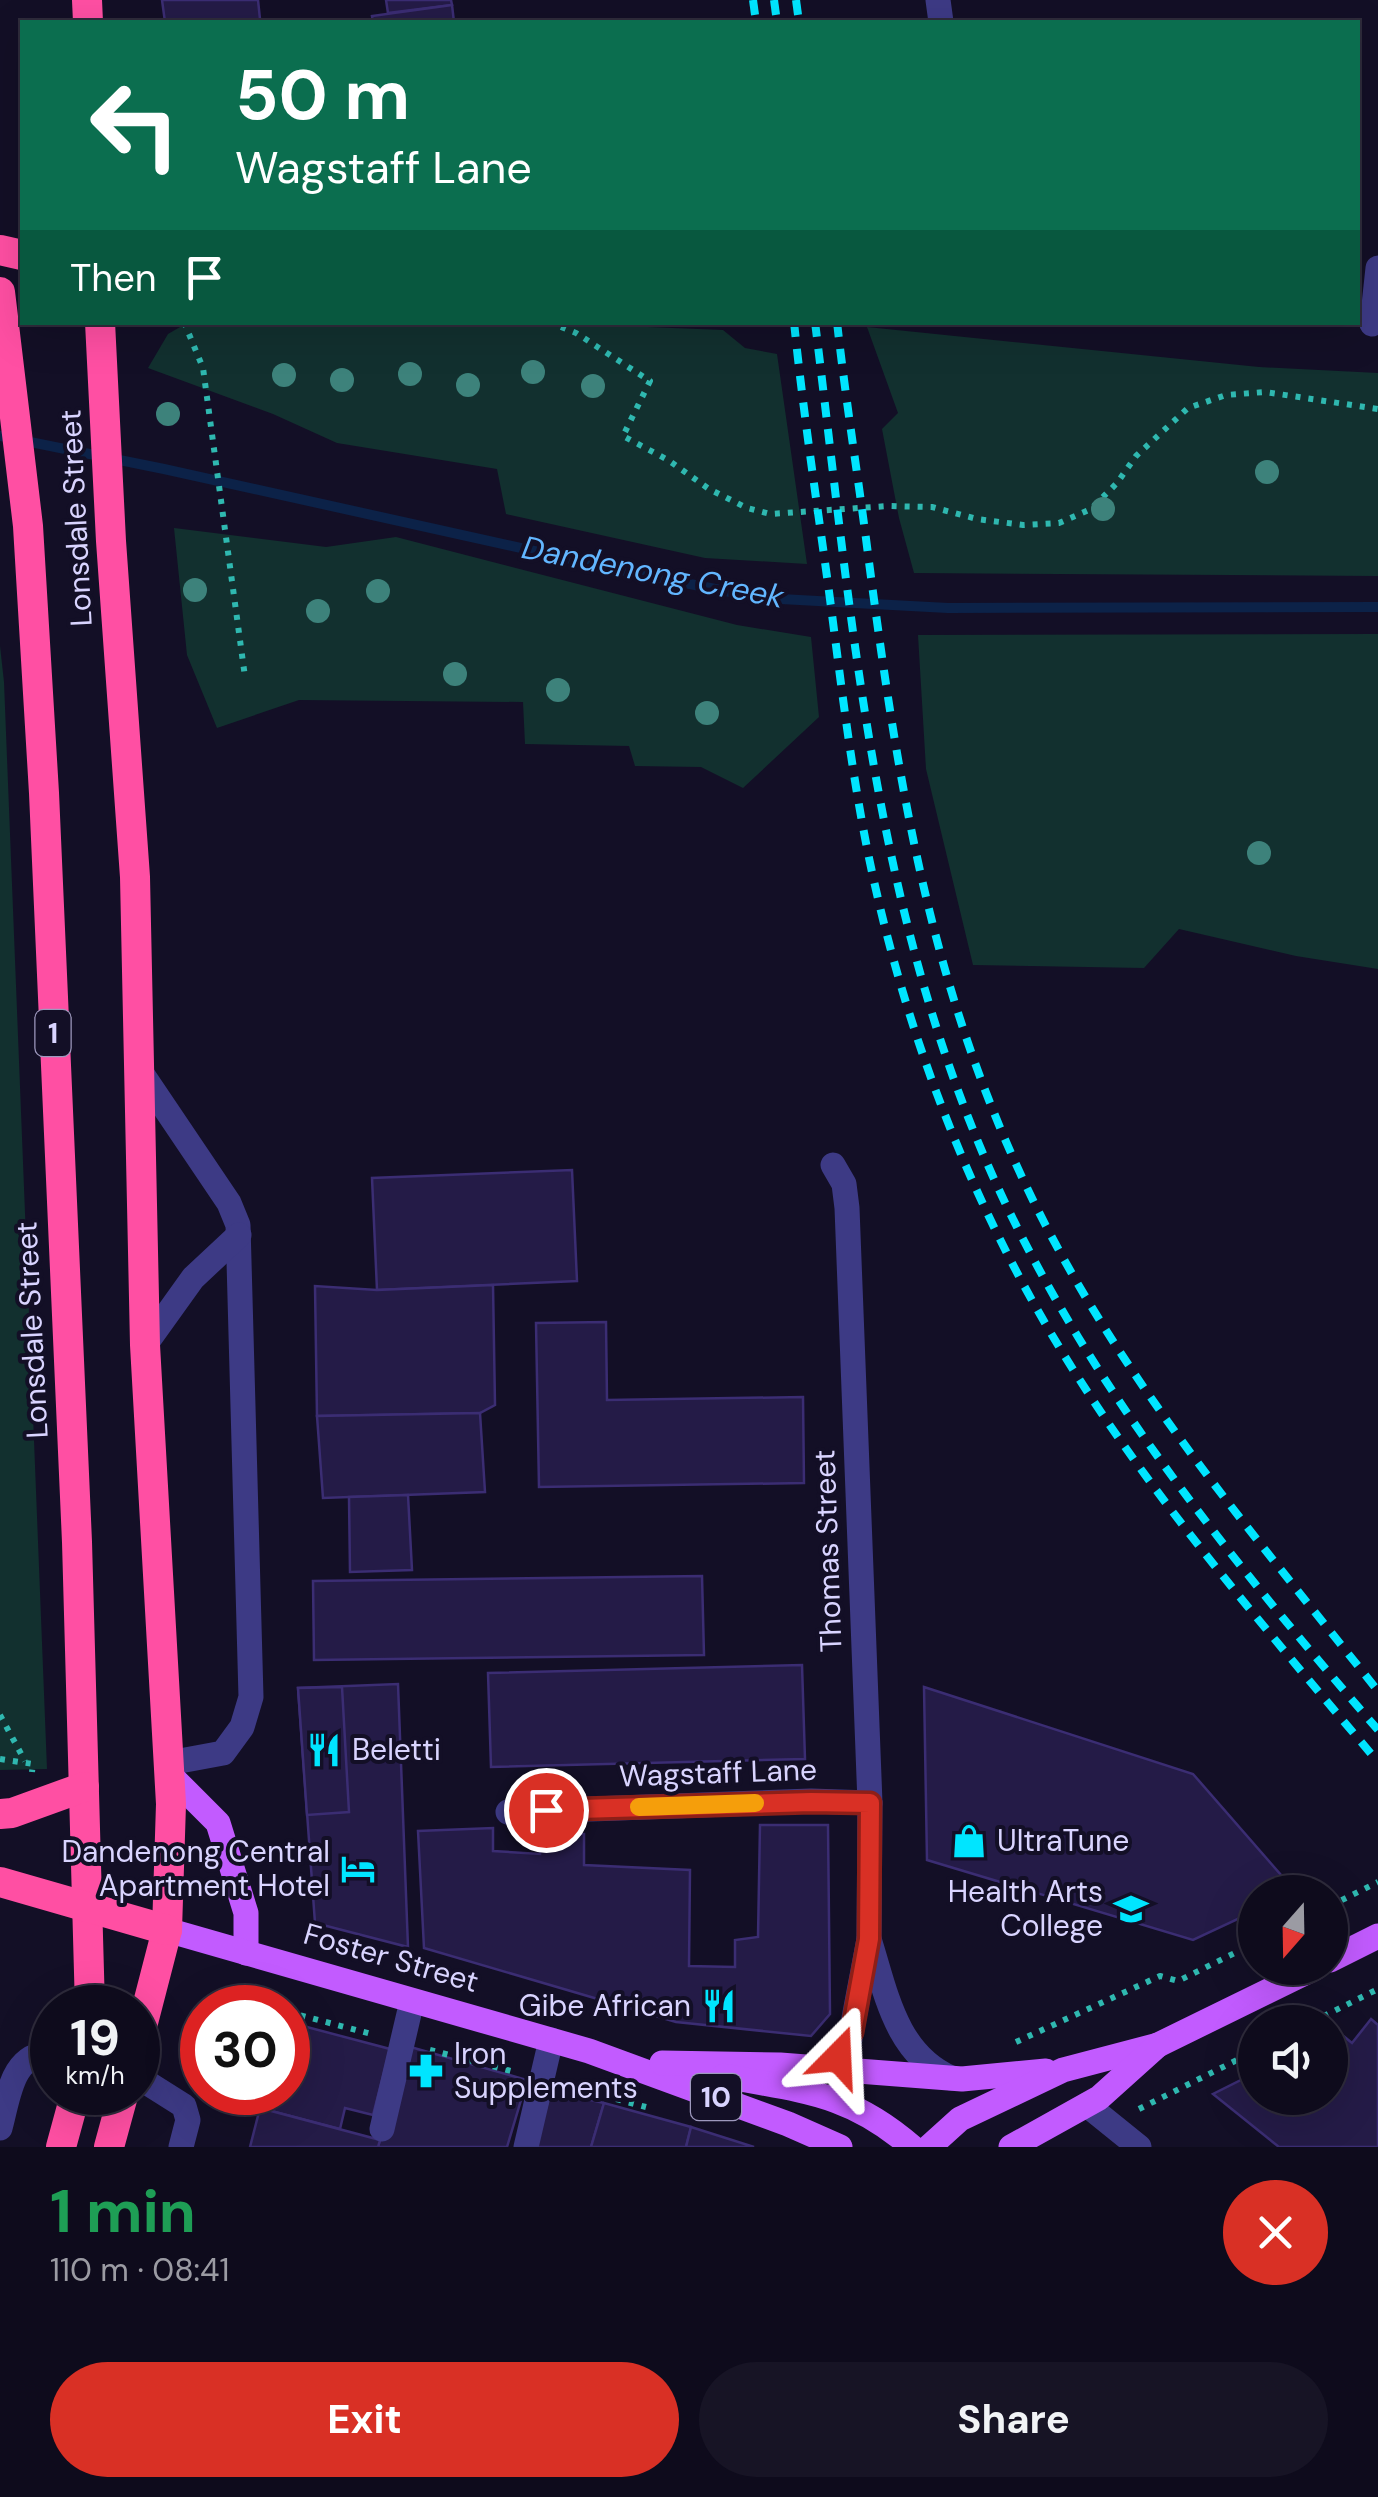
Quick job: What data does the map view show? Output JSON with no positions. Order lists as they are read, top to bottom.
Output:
{
  "streets": {
    "highway": [
      "Lonsdale Street",
      "1",
      "Foster Street",
      "10"
    ],
    "street": ["Thomas Street", "Wagstaff Lane"]
  },
  "crossings": [
    ["Lonsdale Street", "Foster Street"],
    ["Thomas Street", "Wagstaff Lane"],
    ["Thomas Street", "10"],
    ["Foster Street", "10"]
  ],
  "water": ["Dandenong Creek"],
  "places": {
    "restaurant": ["Beletti", "Gibe African"],
    "shop": ["UltraTune"],
    "hotel": ["Dandenong Central Apartment Hotel"],
    "school or university": ["Health Arts College"],
    "pharmacy": ["Iron Supplements"]
  },
  "north": "bottom",
  "page": {
    "turn": ["50 m", "Wagstaff Lane"],
    "then": "Then",
    "speed": "19 km/h",
    "limit": "30",
    "heading": ["1 min", "110 m · 08:41"],
    "buttons": ["Exit", "Share"]
  }
}
